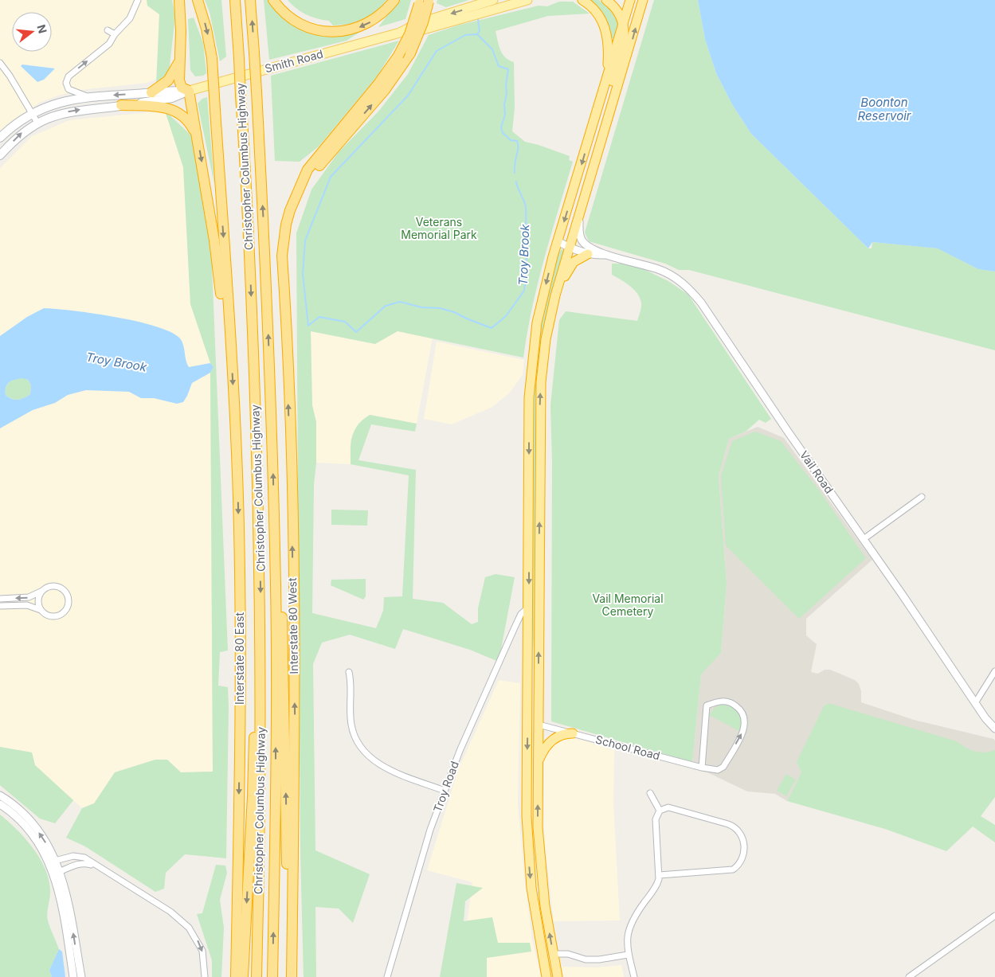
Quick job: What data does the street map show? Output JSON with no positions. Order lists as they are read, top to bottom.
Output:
{
  "streets": {
    "highway": ["Christopher Columbus Highway", "Interstate 80 West", "Interstate 80 East"],
    "main road": ["Smith Road"],
    "street": ["Vail Road", "School Road", "Troy Road"]
  },
  "water": ["Boonton Reservoir", "Troy Brook"],
  "parks": ["Veterans Memorial Park", "Vail Memorial Cemetery"],
  "north": "right"
}
